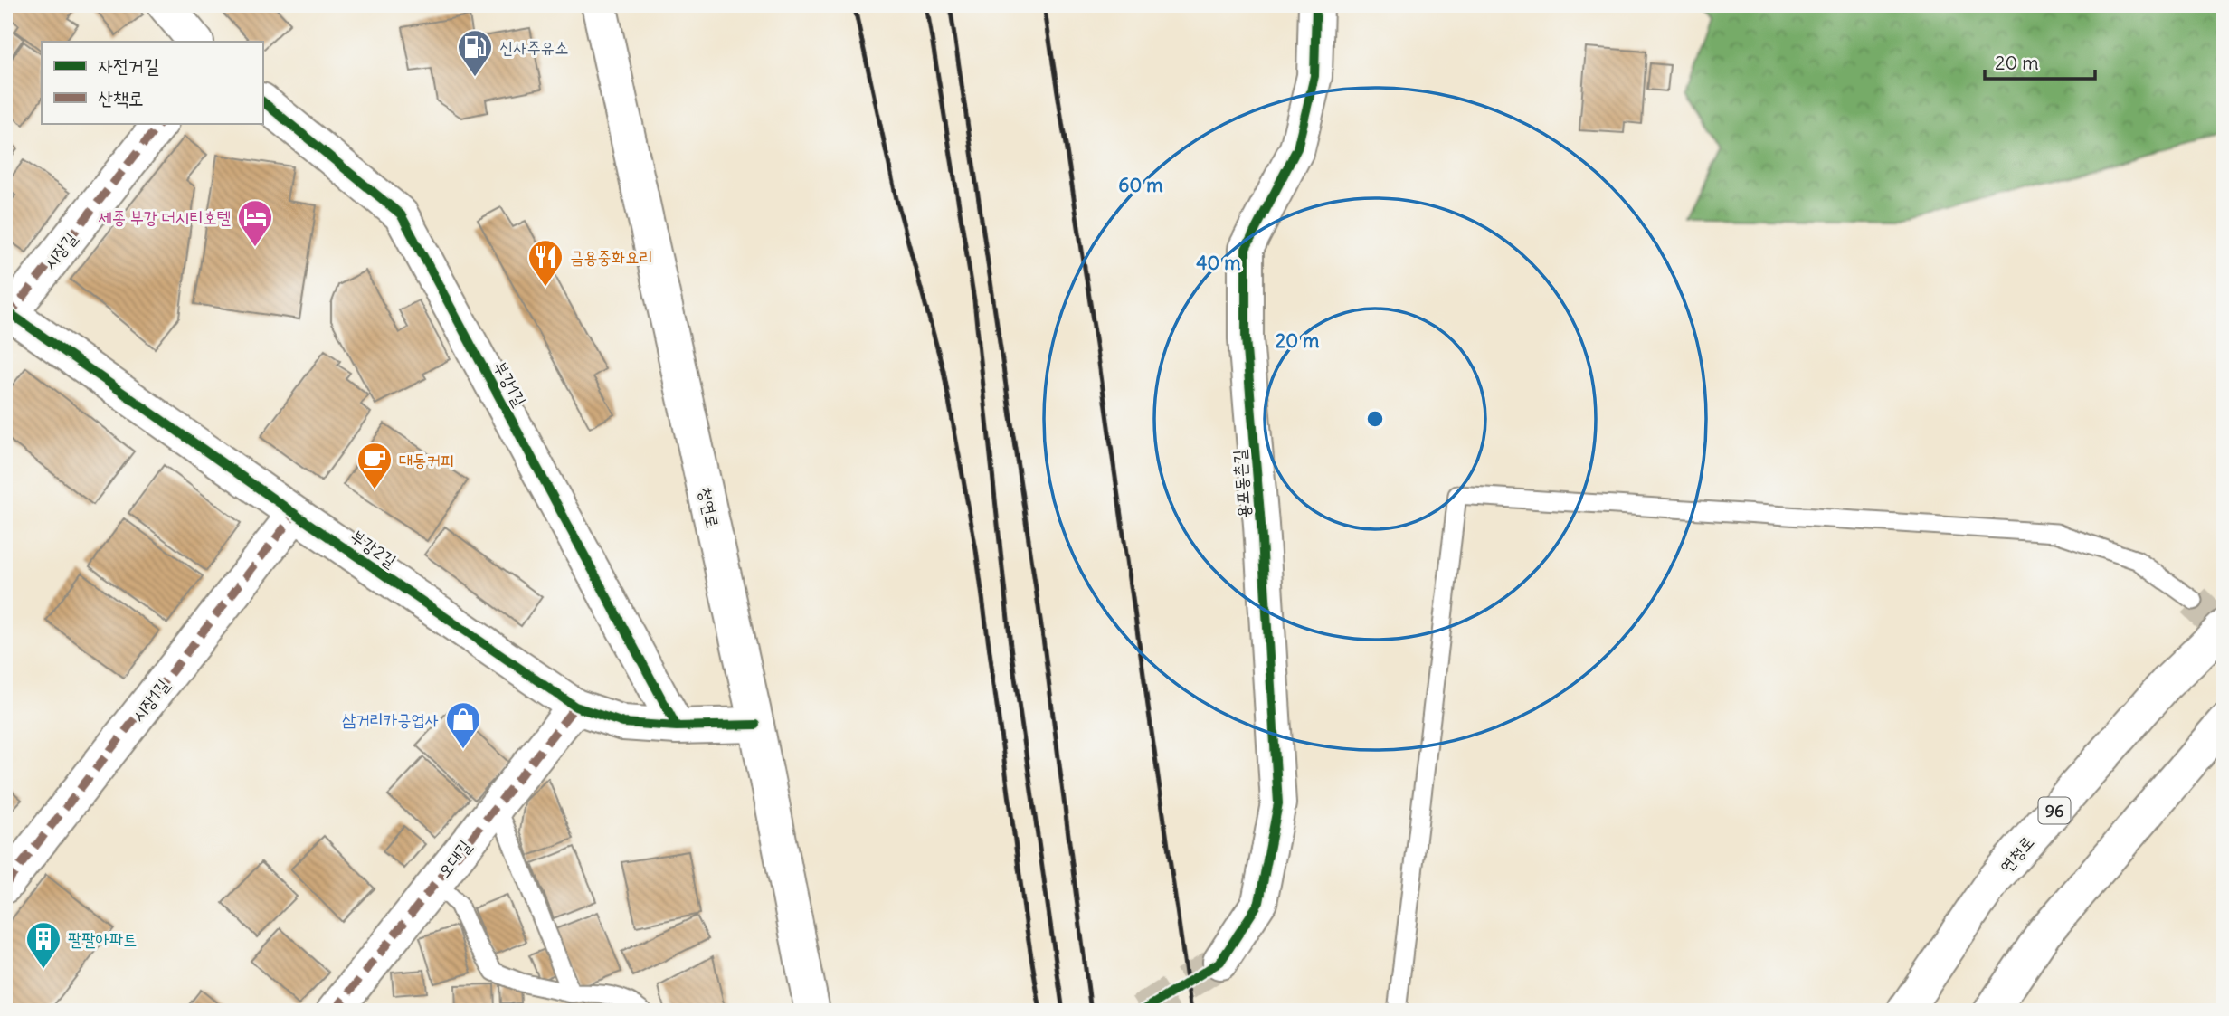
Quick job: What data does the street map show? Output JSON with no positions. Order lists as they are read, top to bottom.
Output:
{
  "streets": {
    "main road": [
      "시장길",
      "부강1길",
      "용포동촌길",
      "청연로",
      "부강2길",
      "시장1길",
      "96",
      "연청로",
      "오대길"
    ]
  },
  "crossings": [
    ["시장길", "부강2길"],
    ["부강1길", "부강2길"],
    ["청연로", "부강2길"],
    ["부강2길", "시장1길"],
    ["부강2길", "오대길"]
  ],
  "places": {
    "fuel station": ["신사주유소"],
    "hotel": ["세종 부강 더시티호텔"],
    "restaurant": ["금용중화요리"],
    "cafe": ["대동커피"],
    "shop": ["삼거리카공업사"],
    "building": ["팔팔아파트"]
  },
  "legend": ["자전거길", "산책로"],
  "scale_bar": "20 m",
  "rings": ["60 m", "40 m", "20 m"]
}
